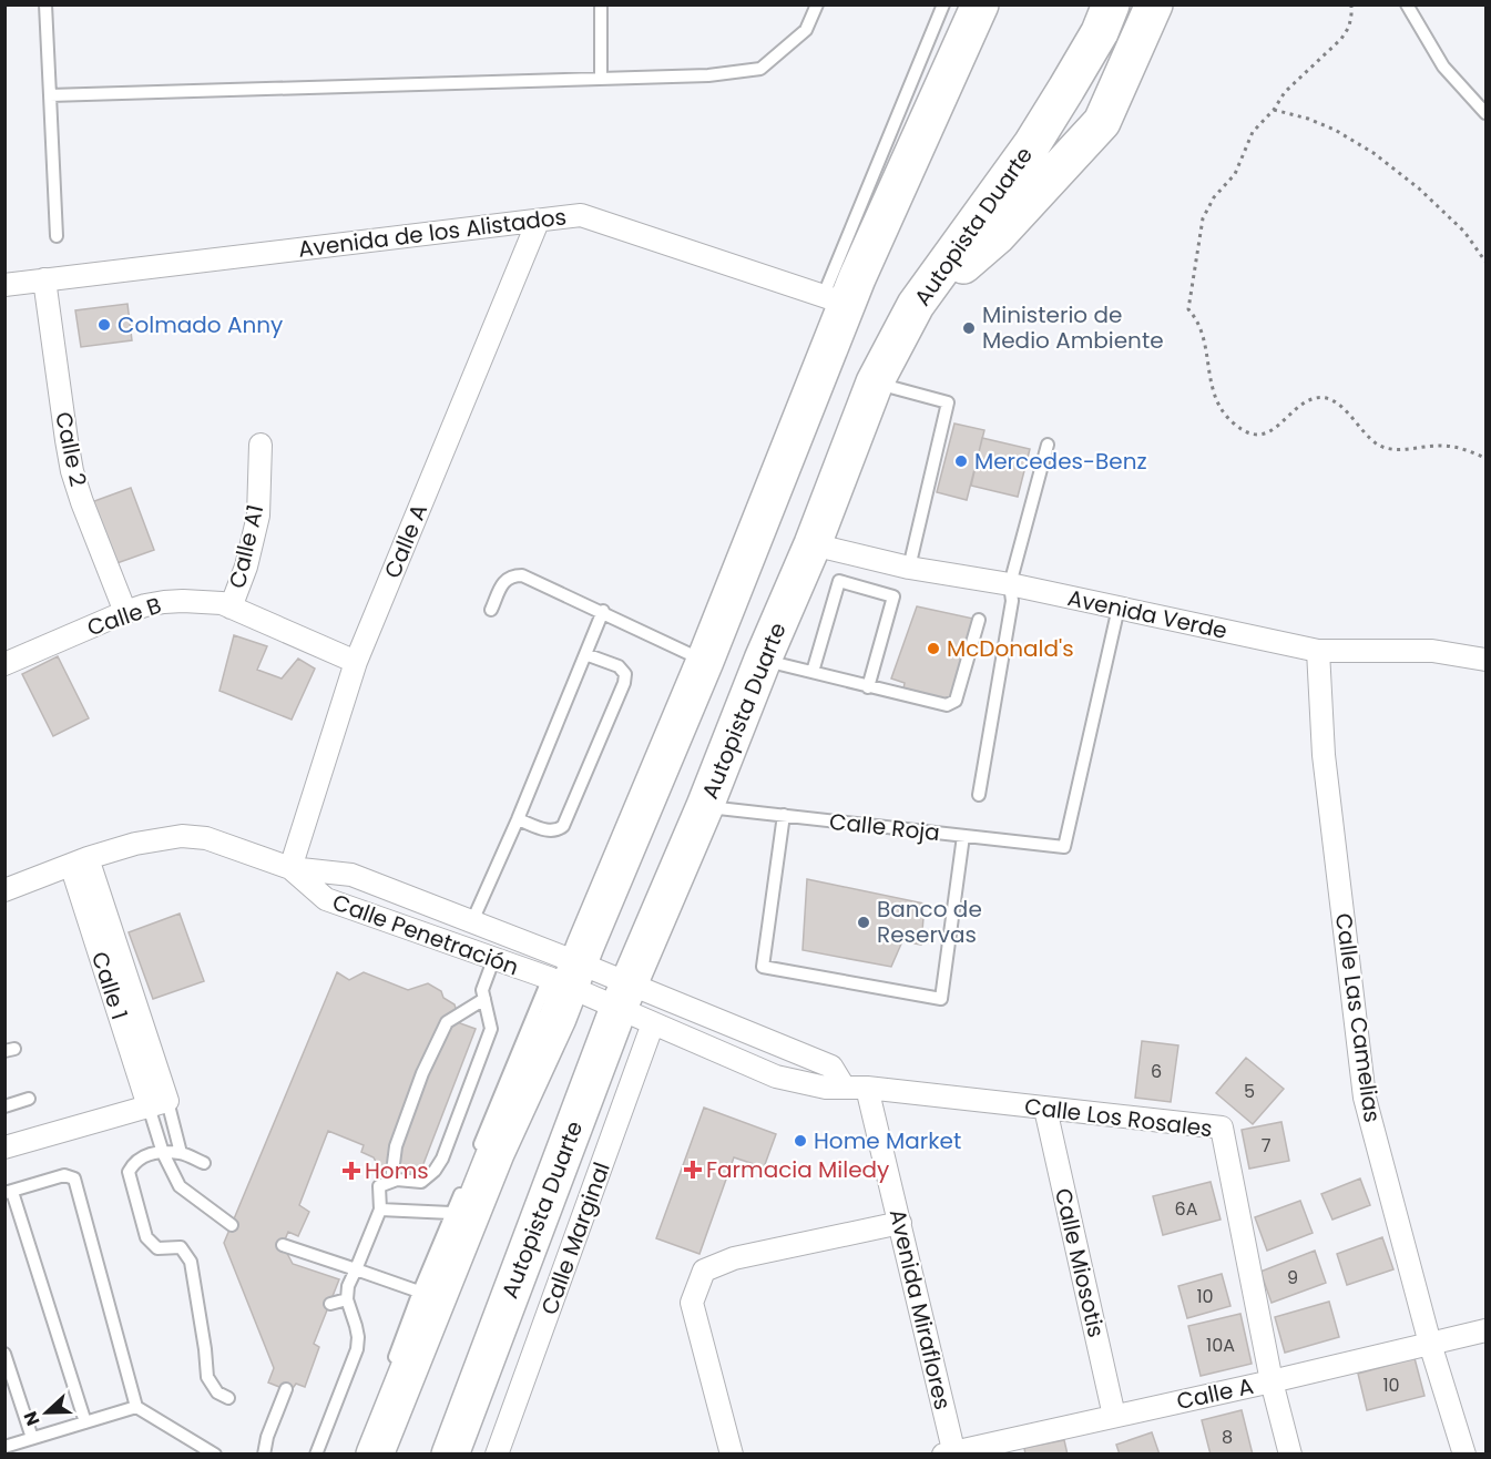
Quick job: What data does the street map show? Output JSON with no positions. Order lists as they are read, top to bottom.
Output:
{
  "streets": {
    "highway": ["Autopista Duarte"],
    "street": [
      "Avenida de los Alistados",
      "Calle 2",
      "Calle A",
      "Calle A1",
      "Avenida Verde",
      "Calle B",
      "Calle Penetración",
      "Calle 1",
      "Calle Las Camelias",
      "Calle Los Rosales",
      "Calle Marginal",
      "Calle Miosotis",
      "Avenida Miraflores"
    ],
    "lane": ["Calle Roja"]
  },
  "crossings": [
    ["Autopista Duarte", "Avenida Verde"],
    ["Autopista Duarte", "Calle Roja"],
    ["Autopista Duarte", "Calle Los Rosales"],
    ["Avenida de los Alistados", "Calle 2"],
    ["Avenida de los Alistados", "Calle A"],
    ["Calle 2", "Calle B"],
    ["Calle A", "Calle B"],
    ["Calle A", "Calle Penetración"],
    ["Calle A", "Calle Las Camelias"],
    ["Calle A", "Calle Los Rosales"],
    ["Calle A", "Calle Miosotis"],
    ["Calle A", "Avenida Miraflores"],
    ["Calle A1", "Calle B"],
    ["Avenida Verde", "Calle Roja"],
    ["Avenida Verde", "Calle Las Camelias"],
    ["Calle Penetración", "Calle 1"],
    ["Calle Los Rosales", "Calle Marginal"],
    ["Calle Los Rosales", "Calle Miosotis"],
    ["Calle Los Rosales", "Avenida Miraflores"]
  ],
  "places": {
    "other": [
      "Colmado Anny",
      "Ministerio de Medio Ambiente",
      "Mercedes-Benz",
      "McDonald's",
      "Banco de Reservas",
      "Home Market"
    ],
    "health": ["Farmacia Miledy", "Homs"]
  },
  "house_numbers": [
    "6",
    "5",
    "7",
    "6A",
    "9",
    "10",
    "10A",
    "10",
    "8"
  ],
  "north": "left"
}
